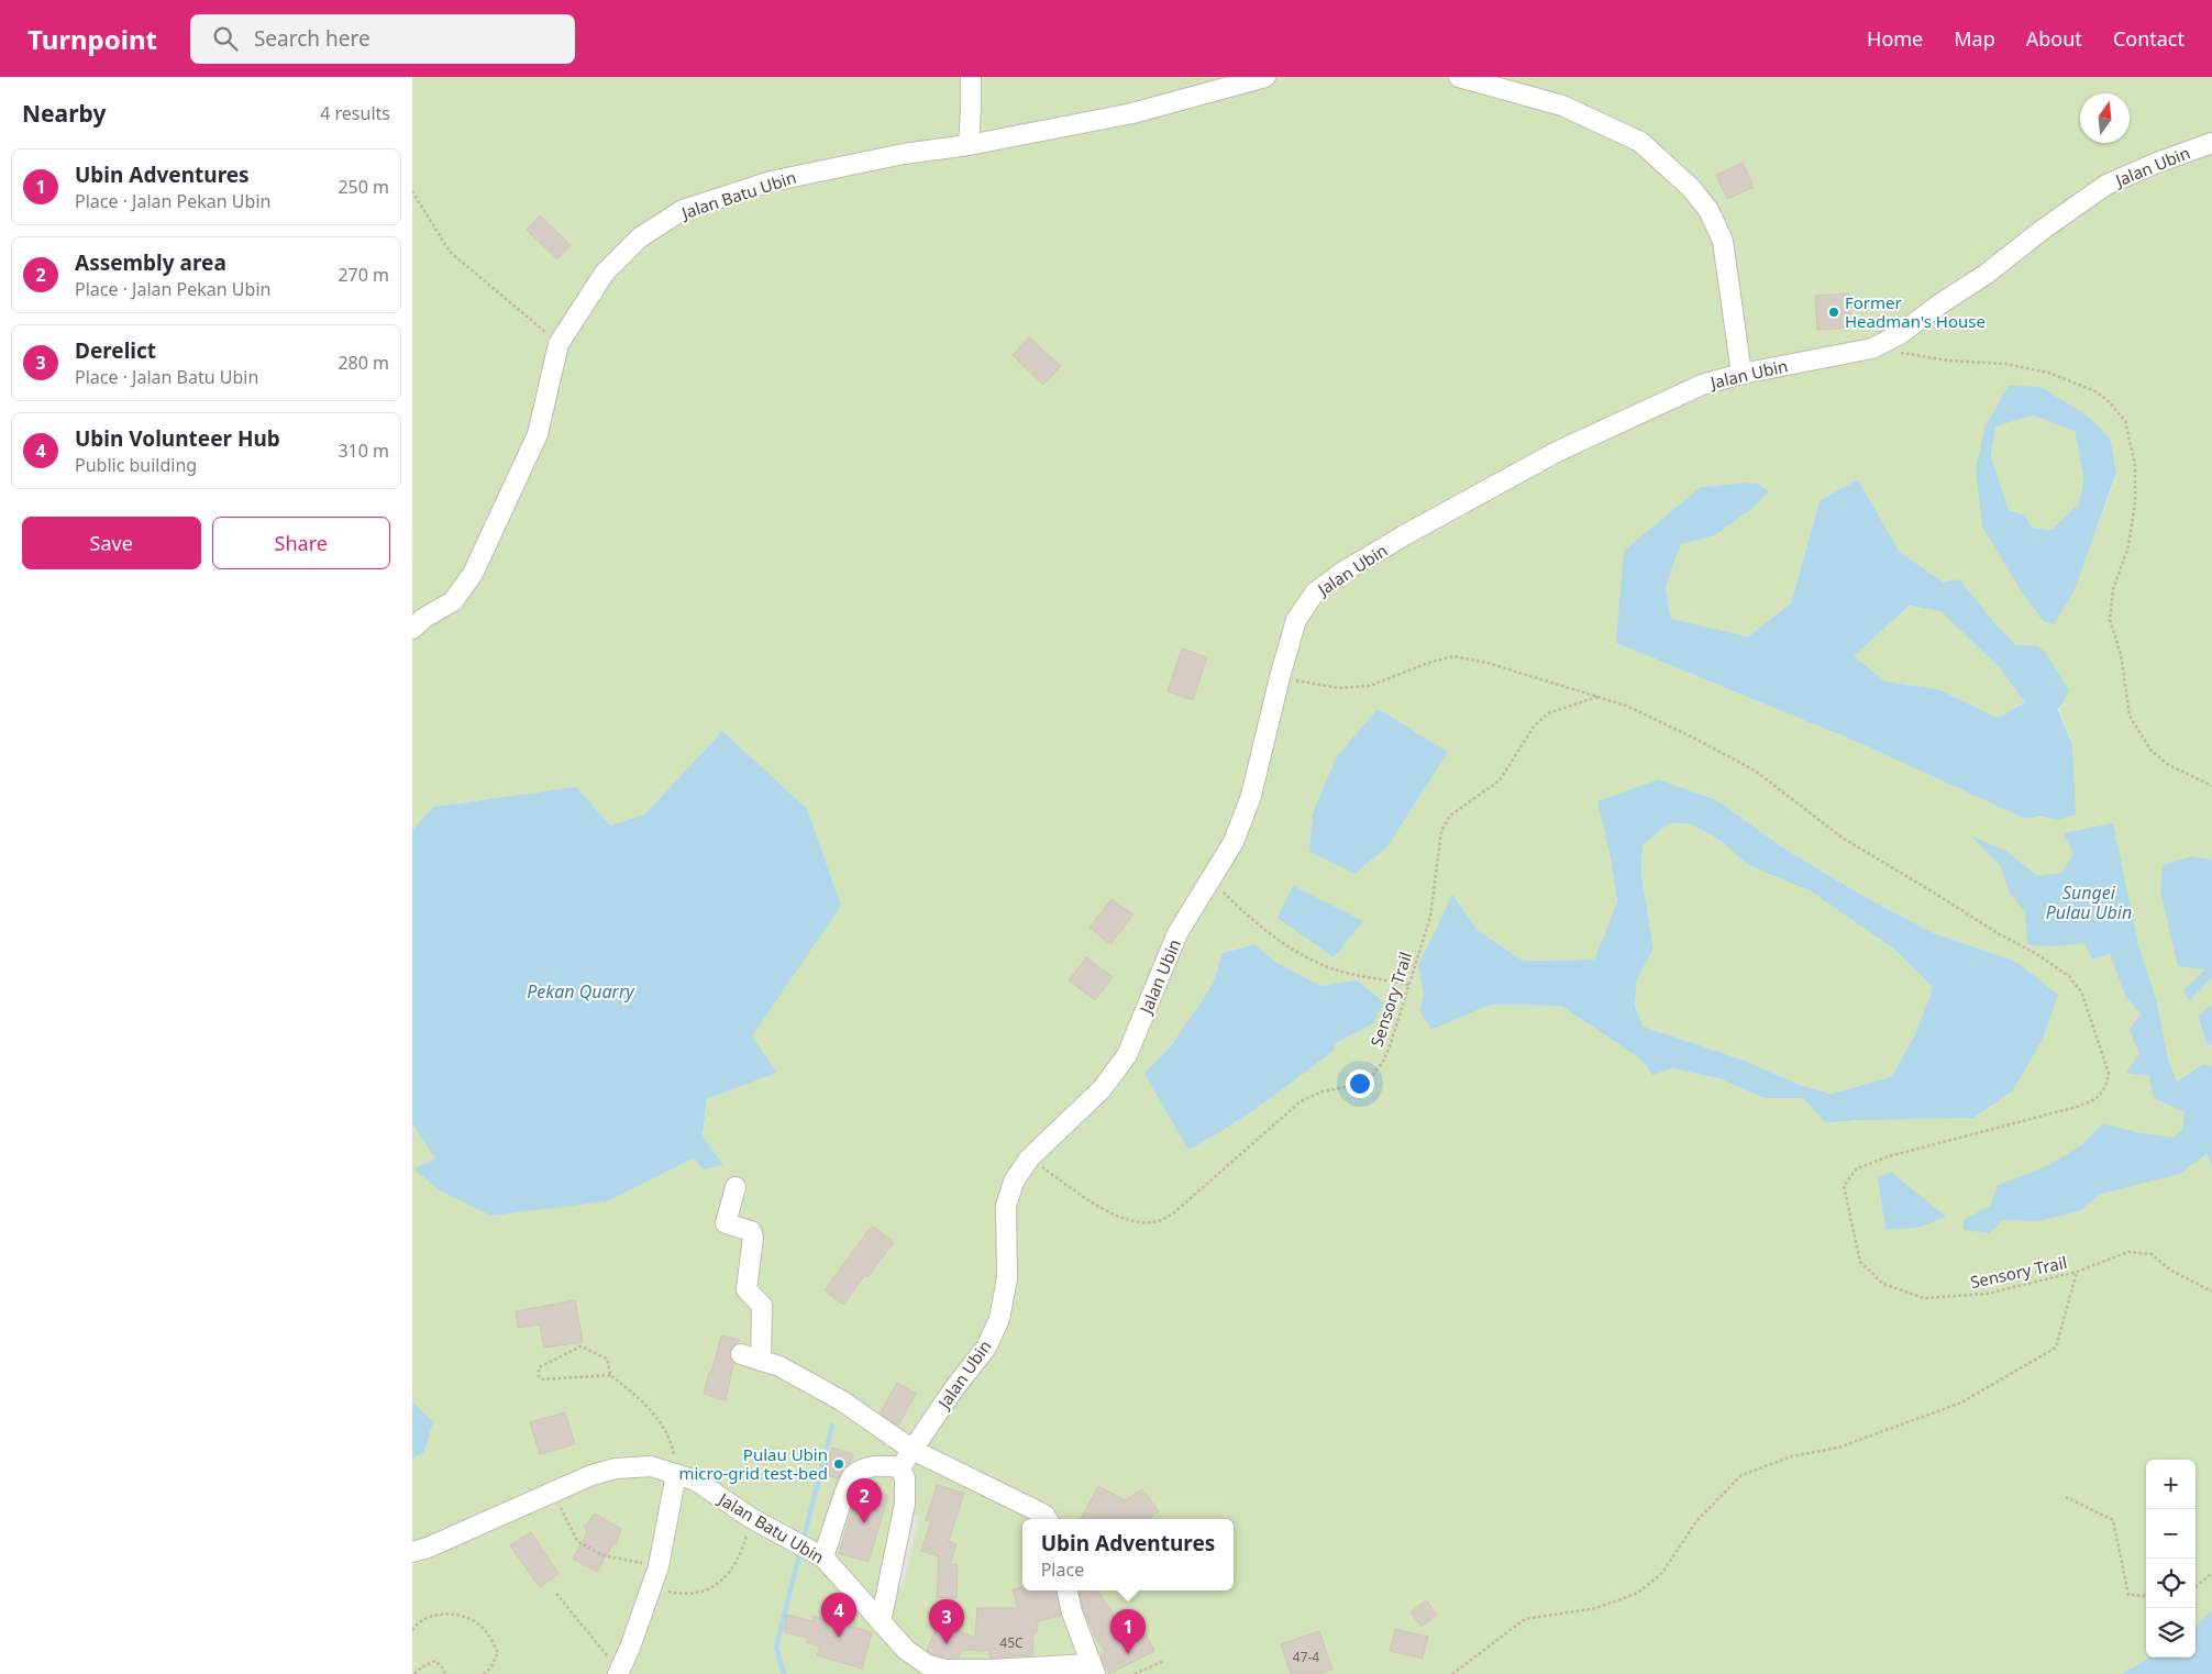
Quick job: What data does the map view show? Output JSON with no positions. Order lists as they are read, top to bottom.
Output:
{
  "streets": {
    "street": ["Jalan Ubin", "Jalan Batu Ubin"],
    "path": ["Sensory Trail"]
  },
  "crossings": [
    ["Jalan Ubin", "Sensory Trail"]
  ],
  "water": ["Sungei Pulau Ubin", "Pekan Quarry"],
  "places": ["Former Headman's House", "Pulau Ubin micro-grid test-bed"],
  "house_numbers": ["45C", "47-4"],
  "north": "top",
  "page": {
    "header": "Turnpoint",
    "search": "Search here",
    "nav": [
      "Home",
      "Map",
      "About",
      "Contact"
    ],
    "heading": ["Nearby", "4 results"],
    "list": [
      {
        "mark": "1",
        "name": "Ubin Adventures",
        "note": "Place · Jalan Pekan Ubin",
        "value": "250 m"
      },
      {
        "mark": "2",
        "name": "Assembly area",
        "note": "Place · Jalan Pekan Ubin",
        "value": "270 m"
      },
      {
        "mark": "3",
        "name": "Derelict",
        "note": "Place · Jalan Batu Ubin",
        "value": "280 m"
      },
      {
        "mark": "4",
        "name": "Ubin Volunteer Hub",
        "note": "Public building",
        "value": "310 m"
      }
    ],
    "buttons": ["Save", "Share"],
    "map_buttons": ["+", "−"],
    "pins": [
      "2",
      "4",
      "3",
      "1"
    ],
    "popup": ["Ubin Adventures", "Place"]
  }
}
